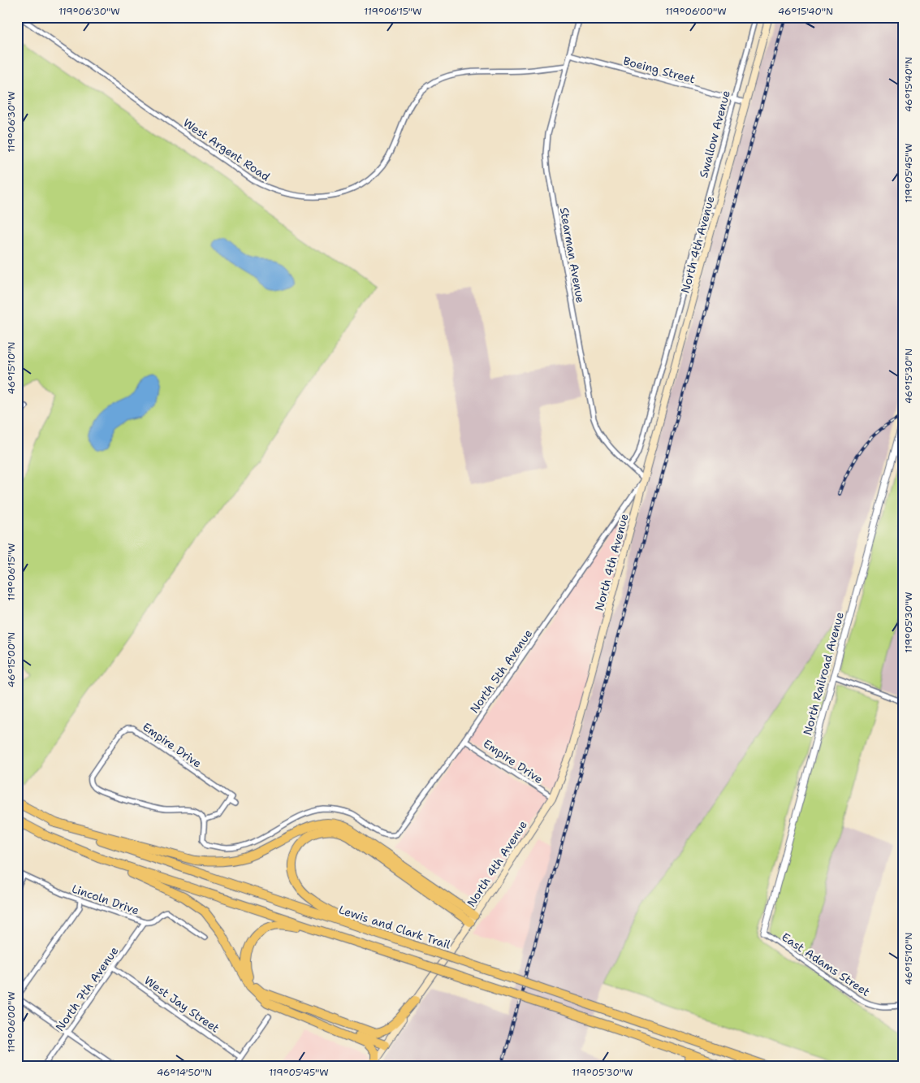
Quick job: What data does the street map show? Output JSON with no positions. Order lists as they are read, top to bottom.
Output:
{
  "streets": {
    "highway": ["Lewis and Clark Trail"],
    "main road": ["North 4th Avenue"],
    "street": [
      "Boeing Street",
      "Swallow Avenue",
      "West Argent Road",
      "Stearman Avenue",
      "North 5th Avenue",
      "North Railroad Avenue",
      "Empire Drive",
      "Lincoln Drive",
      "East Adams Street",
      "North 7th Avenue",
      "West Jay Street"
    ]
  },
  "crossings": [
    ["Boeing Street", "Swallow Avenue"],
    ["Boeing Street", "North 4th Avenue"],
    ["Boeing Street", "Stearman Avenue"],
    ["Swallow Avenue", "Stearman Avenue"],
    ["West Argent Road", "Stearman Avenue"],
    ["North 4th Avenue", "Stearman Avenue"],
    ["North 4th Avenue", "North 5th Avenue"],
    ["North 4th Avenue", "Empire Drive"],
    ["Stearman Avenue", "North 5th Avenue"],
    ["North 5th Avenue", "Empire Drive"],
    ["North Railroad Avenue", "East Adams Street"],
    ["Lincoln Drive", "North 7th Avenue"],
    ["North 7th Avenue", "West Jay Street"]
  ],
  "coordinates": [
    "119°06'30\"W",
    "119°06'15\"W",
    "119°06'00\"W",
    "46°15'40\"N",
    "119°05'45\"W",
    "46°15'10\"N",
    "46°15'30\"N",
    "119°05'30\"W",
    "46°15'00\"N",
    "46°14'50\"N"
  ]
}
